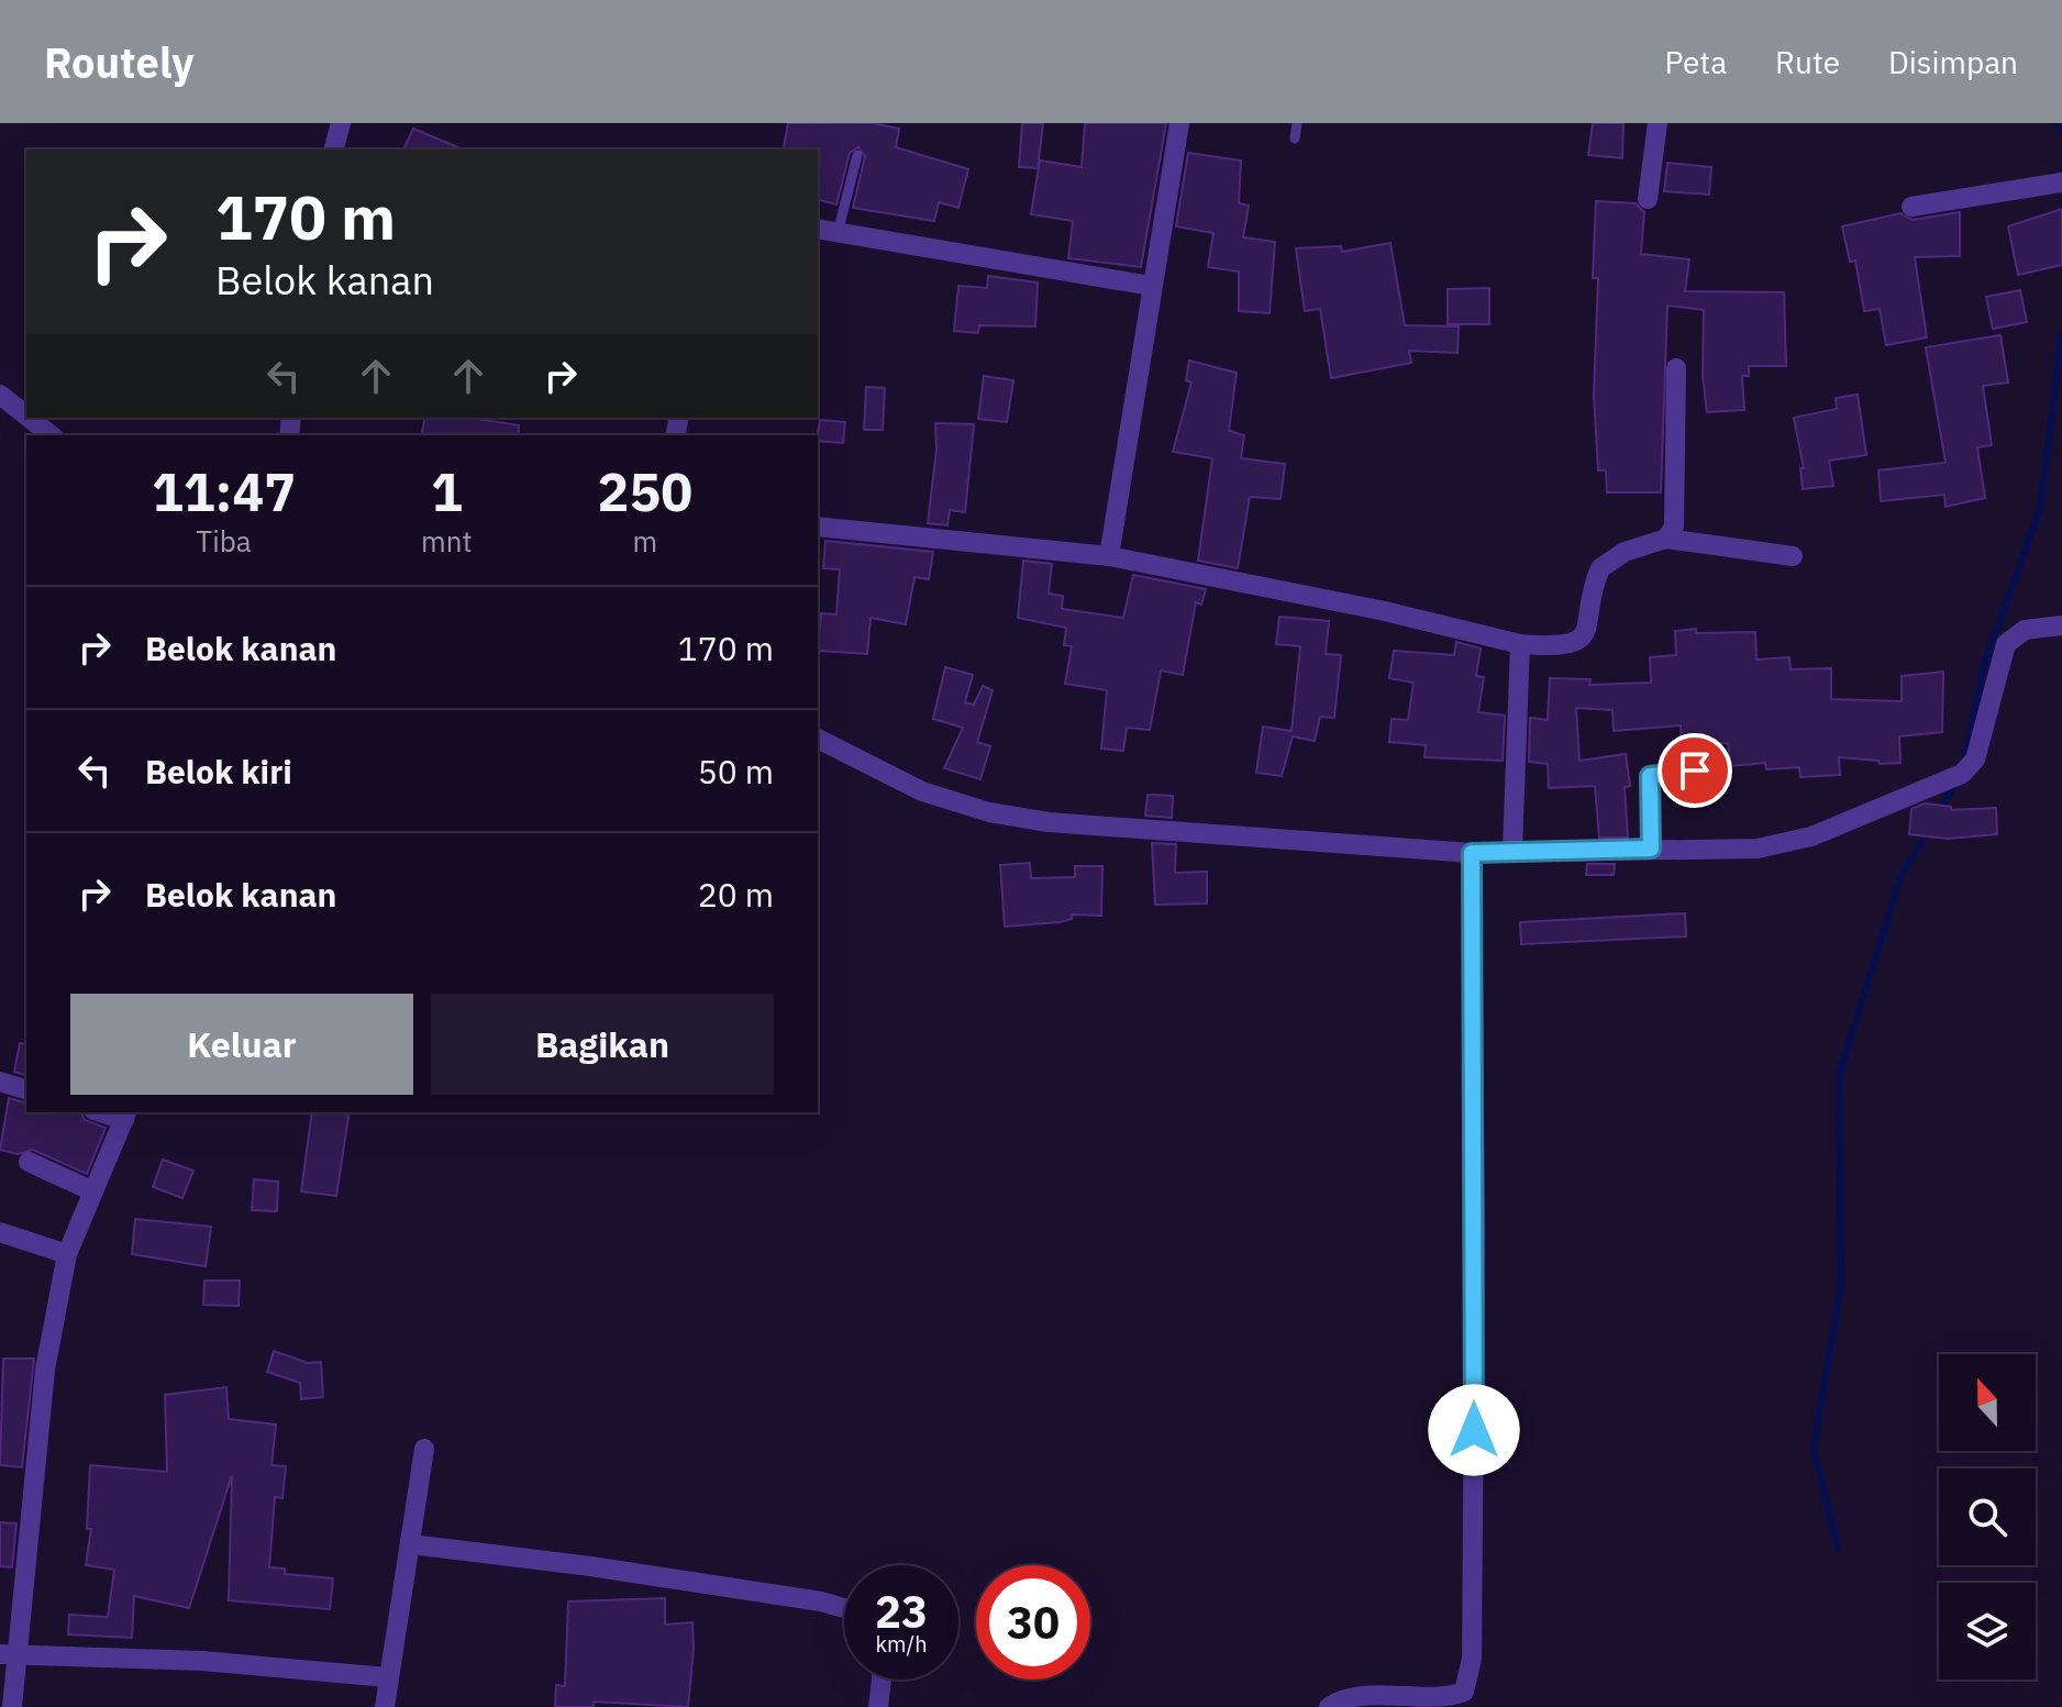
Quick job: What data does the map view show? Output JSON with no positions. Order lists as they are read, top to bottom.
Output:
{
  "north": "top",
  "page": {
    "header": "Routely",
    "nav": ["Peta", "Rute", "Disimpan"],
    "turn": ["170 m", "Belok kanan"],
    "eta": [
      "11:47",
      "Tiba",
      "1",
      "mnt",
      "250",
      "m"
    ],
    "list": [
      {
        "name": "Belok kanan",
        "value": "170 m"
      },
      {
        "name": "Belok kiri",
        "value": "50 m"
      },
      {
        "name": "Belok kanan",
        "value": "20 m"
      }
    ],
    "buttons": ["Keluar", "Bagikan"],
    "speed": "23 km/h",
    "limit": "30"
  }
}
